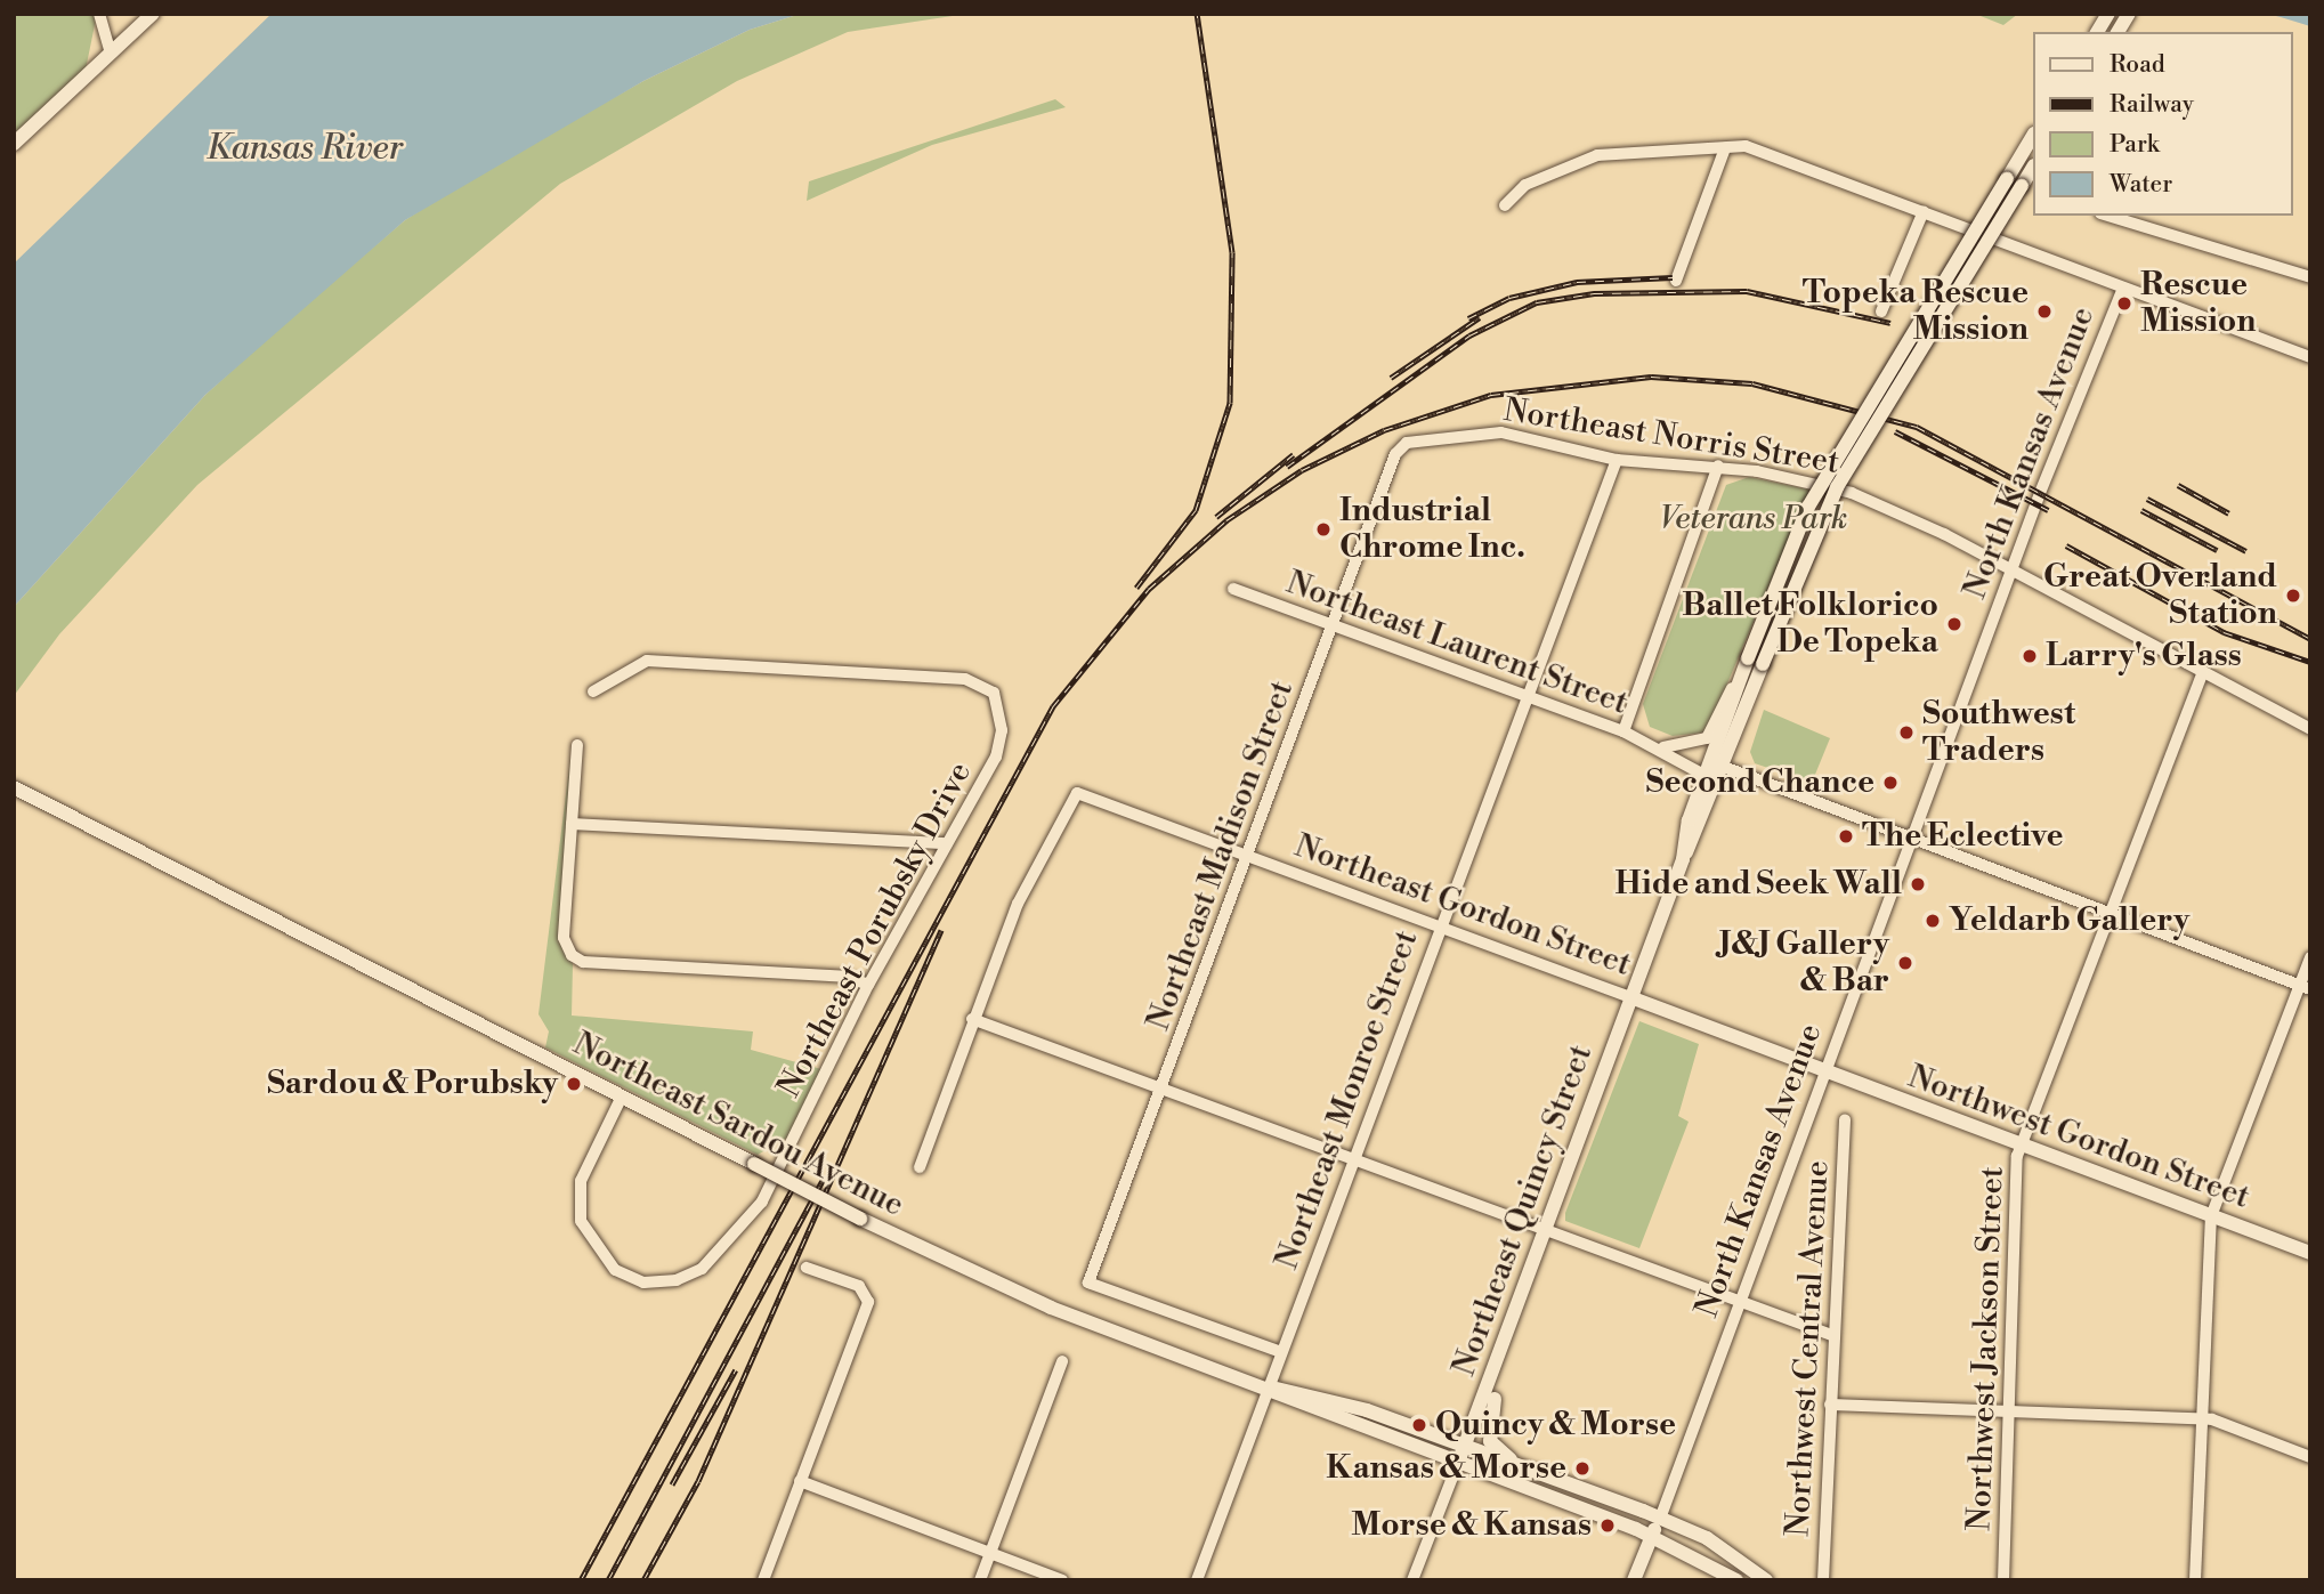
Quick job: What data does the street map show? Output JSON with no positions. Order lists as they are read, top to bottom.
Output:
{
  "streets": {
    "main road": [
      "North Kansas Avenue",
      "Northeast Gordon Street",
      "Northeast Sardou Avenue",
      "Northwest Gordon Street",
      "Northeast Quincy Street"
    ],
    "street": [
      "Northeast Norris Street",
      "Northeast Laurent Street",
      "Northeast Madison Street",
      "Northeast Porubsky Drive",
      "Northeast Monroe Street",
      "Northwest Central Avenue",
      "Northwest Jackson Street"
    ]
  },
  "crossings": [
    ["Northeast Norris Street", "North Kansas Avenue"],
    ["Northeast Norris Street", "Northeast Madison Street"],
    ["Northeast Norris Street", "Northeast Monroe Street"],
    ["Northeast Norris Street", "Northwest Jackson Street"],
    ["North Kansas Avenue", "Northeast Gordon Street"],
    ["North Kansas Avenue", "Northwest Gordon Street"],
    ["Northeast Laurent Street", "Northeast Madison Street"],
    ["Northeast Laurent Street", "Northeast Monroe Street"],
    ["Northeast Laurent Street", "Northeast Quincy Street"],
    ["Northeast Madison Street", "Northeast Gordon Street"],
    ["Northeast Madison Street", "Northeast Monroe Street"],
    ["Northeast Gordon Street", "Northeast Monroe Street"],
    ["Northeast Gordon Street", "Northwest Gordon Street"],
    ["Northeast Gordon Street", "Northeast Quincy Street"],
    ["Northeast Porubsky Drive", "Northeast Sardou Avenue"],
    ["Northeast Monroe Street", "Northeast Sardou Avenue"],
    ["Northeast Sardou Avenue", "Northeast Quincy Street"],
    ["Northwest Gordon Street", "Northwest Jackson Street"]
  ],
  "water": ["Kansas River"],
  "parks": ["Veterans Park"],
  "places": [
    "Rescue Mission",
    "Topeka Rescue Mission",
    "Industrial Chrome Inc.",
    "Great Overland Station",
    "Ballet Folklorico De Topeka",
    "Larry's Glass",
    "Southwest Traders",
    "Second Chance",
    "The Eclective",
    "Hide and Seek Wall",
    "Yeldarb Gallery",
    "J&J Gallery & Bar",
    "Sardou & Porubsky",
    "Quincy & Morse",
    "Kansas & Morse",
    "Morse & Kansas"
  ],
  "legend": [
    "Road",
    "Railway",
    "Park",
    "Water"
  ]
}
